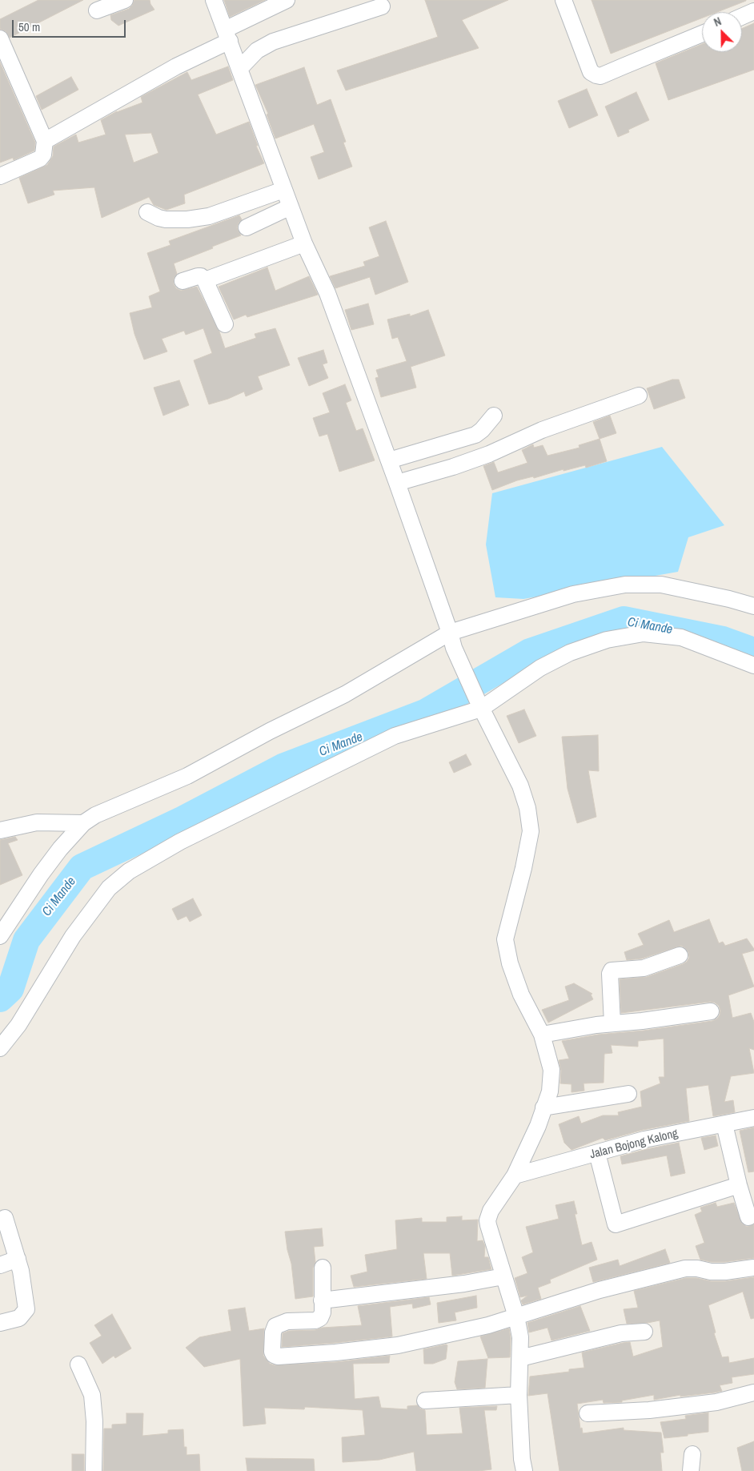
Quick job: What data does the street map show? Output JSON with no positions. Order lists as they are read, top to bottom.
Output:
{
  "streets": {
    "street": ["Jalan Bojong Kalong"]
  },
  "water": ["Ci Mande"],
  "scale_bar": "50 m",
  "north": "top left"
}
